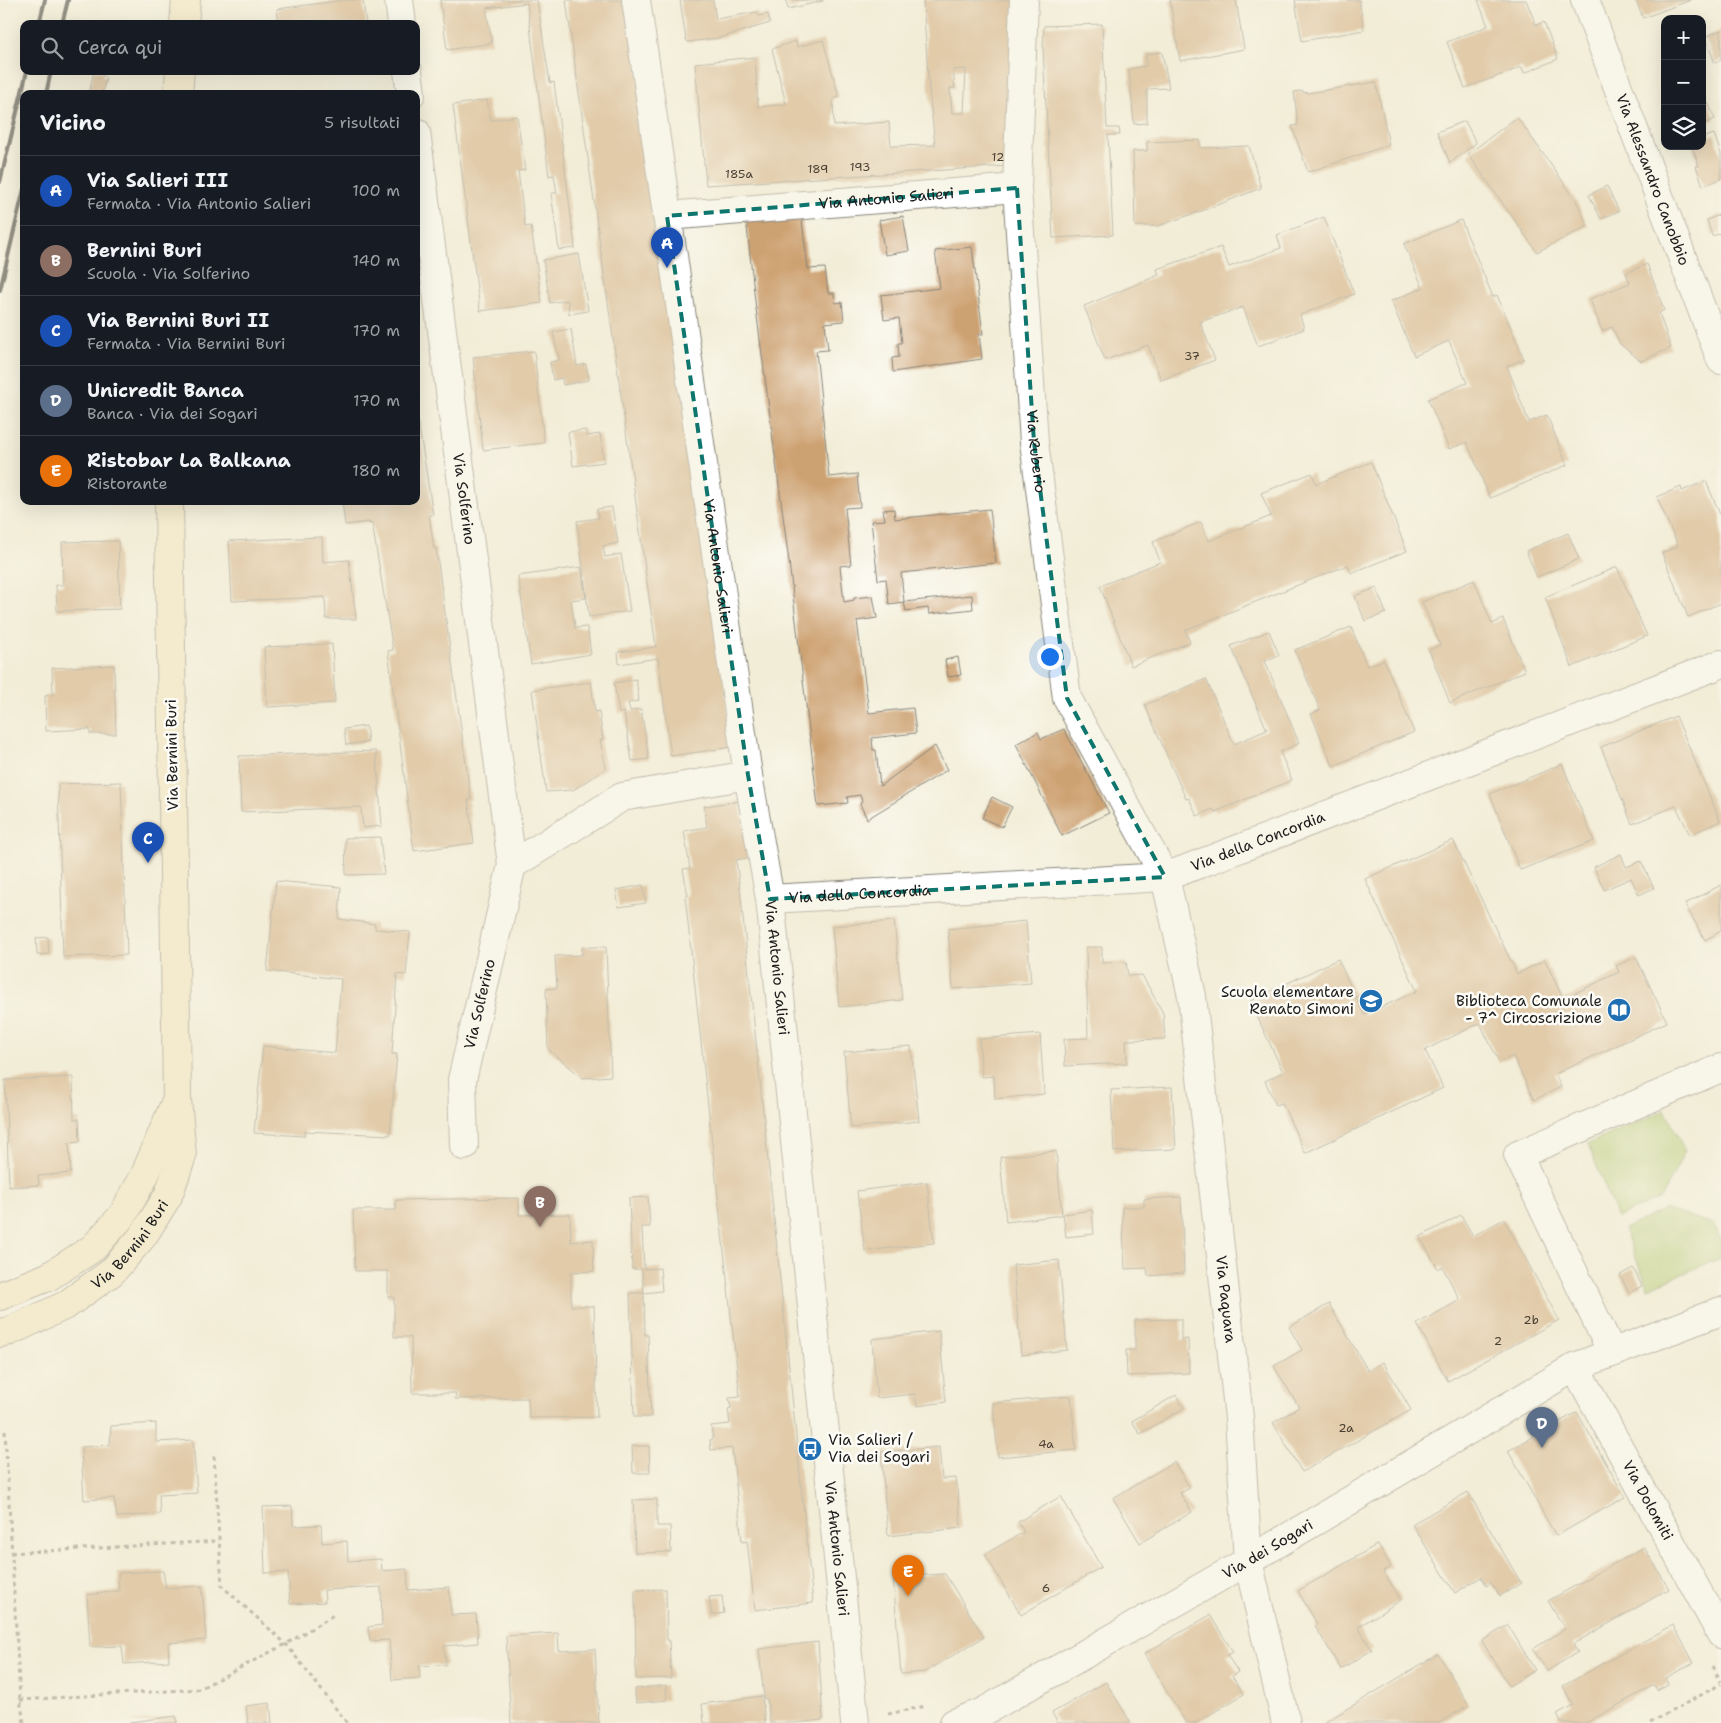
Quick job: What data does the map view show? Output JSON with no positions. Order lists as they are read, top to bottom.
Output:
{
  "streets": {
    "street": [
      "Via Alessandro Canobbio",
      "Via Antonio Salieri",
      "Via Ruberio",
      "Via Solferino",
      "Via Bernini Buri",
      "Via della Concordia",
      "Via Paquara",
      "Via Dolomiti",
      "Via dei Sogari"
    ]
  },
  "crossings": [
    ["Via Antonio Salieri", "Via Ruberio"],
    ["Via Antonio Salieri", "Via della Concordia"],
    ["Via Ruberio", "Via della Concordia"],
    ["Via Ruberio", "Via Paquara"],
    ["Via della Concordia", "Via Paquara"],
    ["Via Paquara", "Via dei Sogari"],
    ["Via Dolomiti", "Via dei Sogari"]
  ],
  "places": {
    "school or university": ["Scuola elementare Renato Simoni"],
    "library": ["Biblioteca Comunale - 7^ Circoscrizione"],
    "bus stop": ["Via Salieri / Via dei Sogari"]
  },
  "house_numbers": [
    "12",
    "193",
    "189",
    "185a",
    "37",
    "2b",
    "2",
    "2a",
    "4a",
    "6"
  ],
  "page": {
    "map_buttons": ["+", "−"],
    "search": "Cerca qui",
    "heading": ["Vicino", "5 risultati"],
    "list": [
      {
        "mark": "A",
        "name": "Via Salieri III",
        "note": "Fermata · Via Antonio Salieri",
        "value": "100 m"
      },
      {
        "mark": "B",
        "name": "Bernini Buri",
        "note": "Scuola · Via Solferino",
        "value": "140 m"
      },
      {
        "mark": "C",
        "name": "Via Bernini Buri II",
        "note": "Fermata · Via Bernini Buri",
        "value": "170 m"
      },
      {
        "mark": "D",
        "name": "Unicredit Banca",
        "note": "Banca · Via dei Sogari",
        "value": "170 m"
      },
      {
        "mark": "E",
        "name": "Ristobar La Balkana",
        "note": "Ristorante",
        "value": "180 m"
      }
    ],
    "pins": [
      "A",
      "C",
      "B",
      "D",
      "E"
    ]
  }
}
